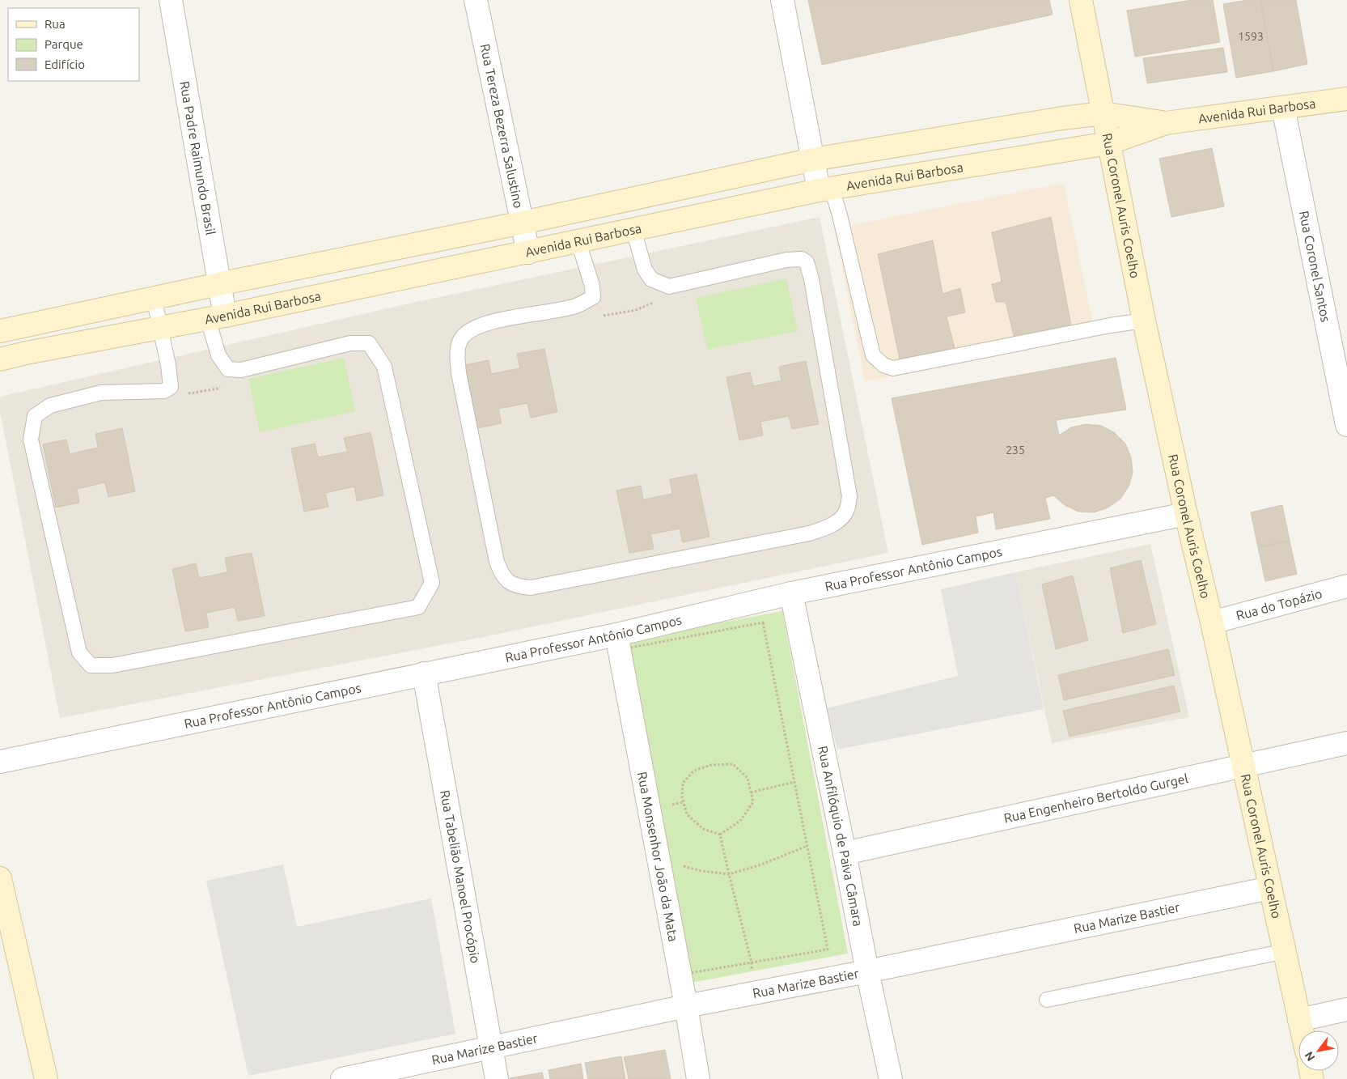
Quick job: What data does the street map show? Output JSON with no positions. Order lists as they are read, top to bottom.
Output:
{
  "streets": {
    "main road": ["Avenida Rui Barbosa", "Rua Coronel Auris Coelho"],
    "street": [
      "Rua Tereza Bezerra Salustino",
      "Rua Padre Raimundo Brasil",
      "Rua Coronel Santos",
      "Rua Professor Antônio Campos",
      "Rua do Topázio",
      "Rua Engenheiro Bertoldo Gurgel",
      "Rua Anfilóquio de Paiva Câmara",
      "Rua Monsenhor João da Mata",
      "Rua Tabelião Manoel Procópio",
      "Rua Marize Bastier"
    ]
  },
  "crossings": [
    ["Avenida Rui Barbosa", "Rua Tereza Bezerra Salustino"],
    ["Avenida Rui Barbosa", "Rua Padre Raimundo Brasil"],
    ["Avenida Rui Barbosa", "Rua Coronel Auris Coelho"],
    ["Avenida Rui Barbosa", "Rua Coronel Santos"],
    ["Rua Coronel Auris Coelho", "Rua Professor Antônio Campos"],
    ["Rua Coronel Auris Coelho", "Rua do Topázio"],
    ["Rua Coronel Auris Coelho", "Rua Engenheiro Bertoldo Gurgel"],
    ["Rua Coronel Auris Coelho", "Rua Marize Bastier"],
    ["Rua Professor Antônio Campos", "Rua Anfilóquio de Paiva Câmara"],
    ["Rua Professor Antônio Campos", "Rua Monsenhor João da Mata"],
    ["Rua Professor Antônio Campos", "Rua Tabelião Manoel Procópio"],
    ["Rua Engenheiro Bertoldo Gurgel", "Rua Anfilóquio de Paiva Câmara"],
    ["Rua Anfilóquio de Paiva Câmara", "Rua Marize Bastier"],
    ["Rua Monsenhor João da Mata", "Rua Marize Bastier"],
    ["Rua Tabelião Manoel Procópio", "Rua Marize Bastier"]
  ],
  "house_numbers": ["1593", "235"],
  "legend": ["Rua", "Parque", "Edifício"],
  "north": "bottom left"
}
